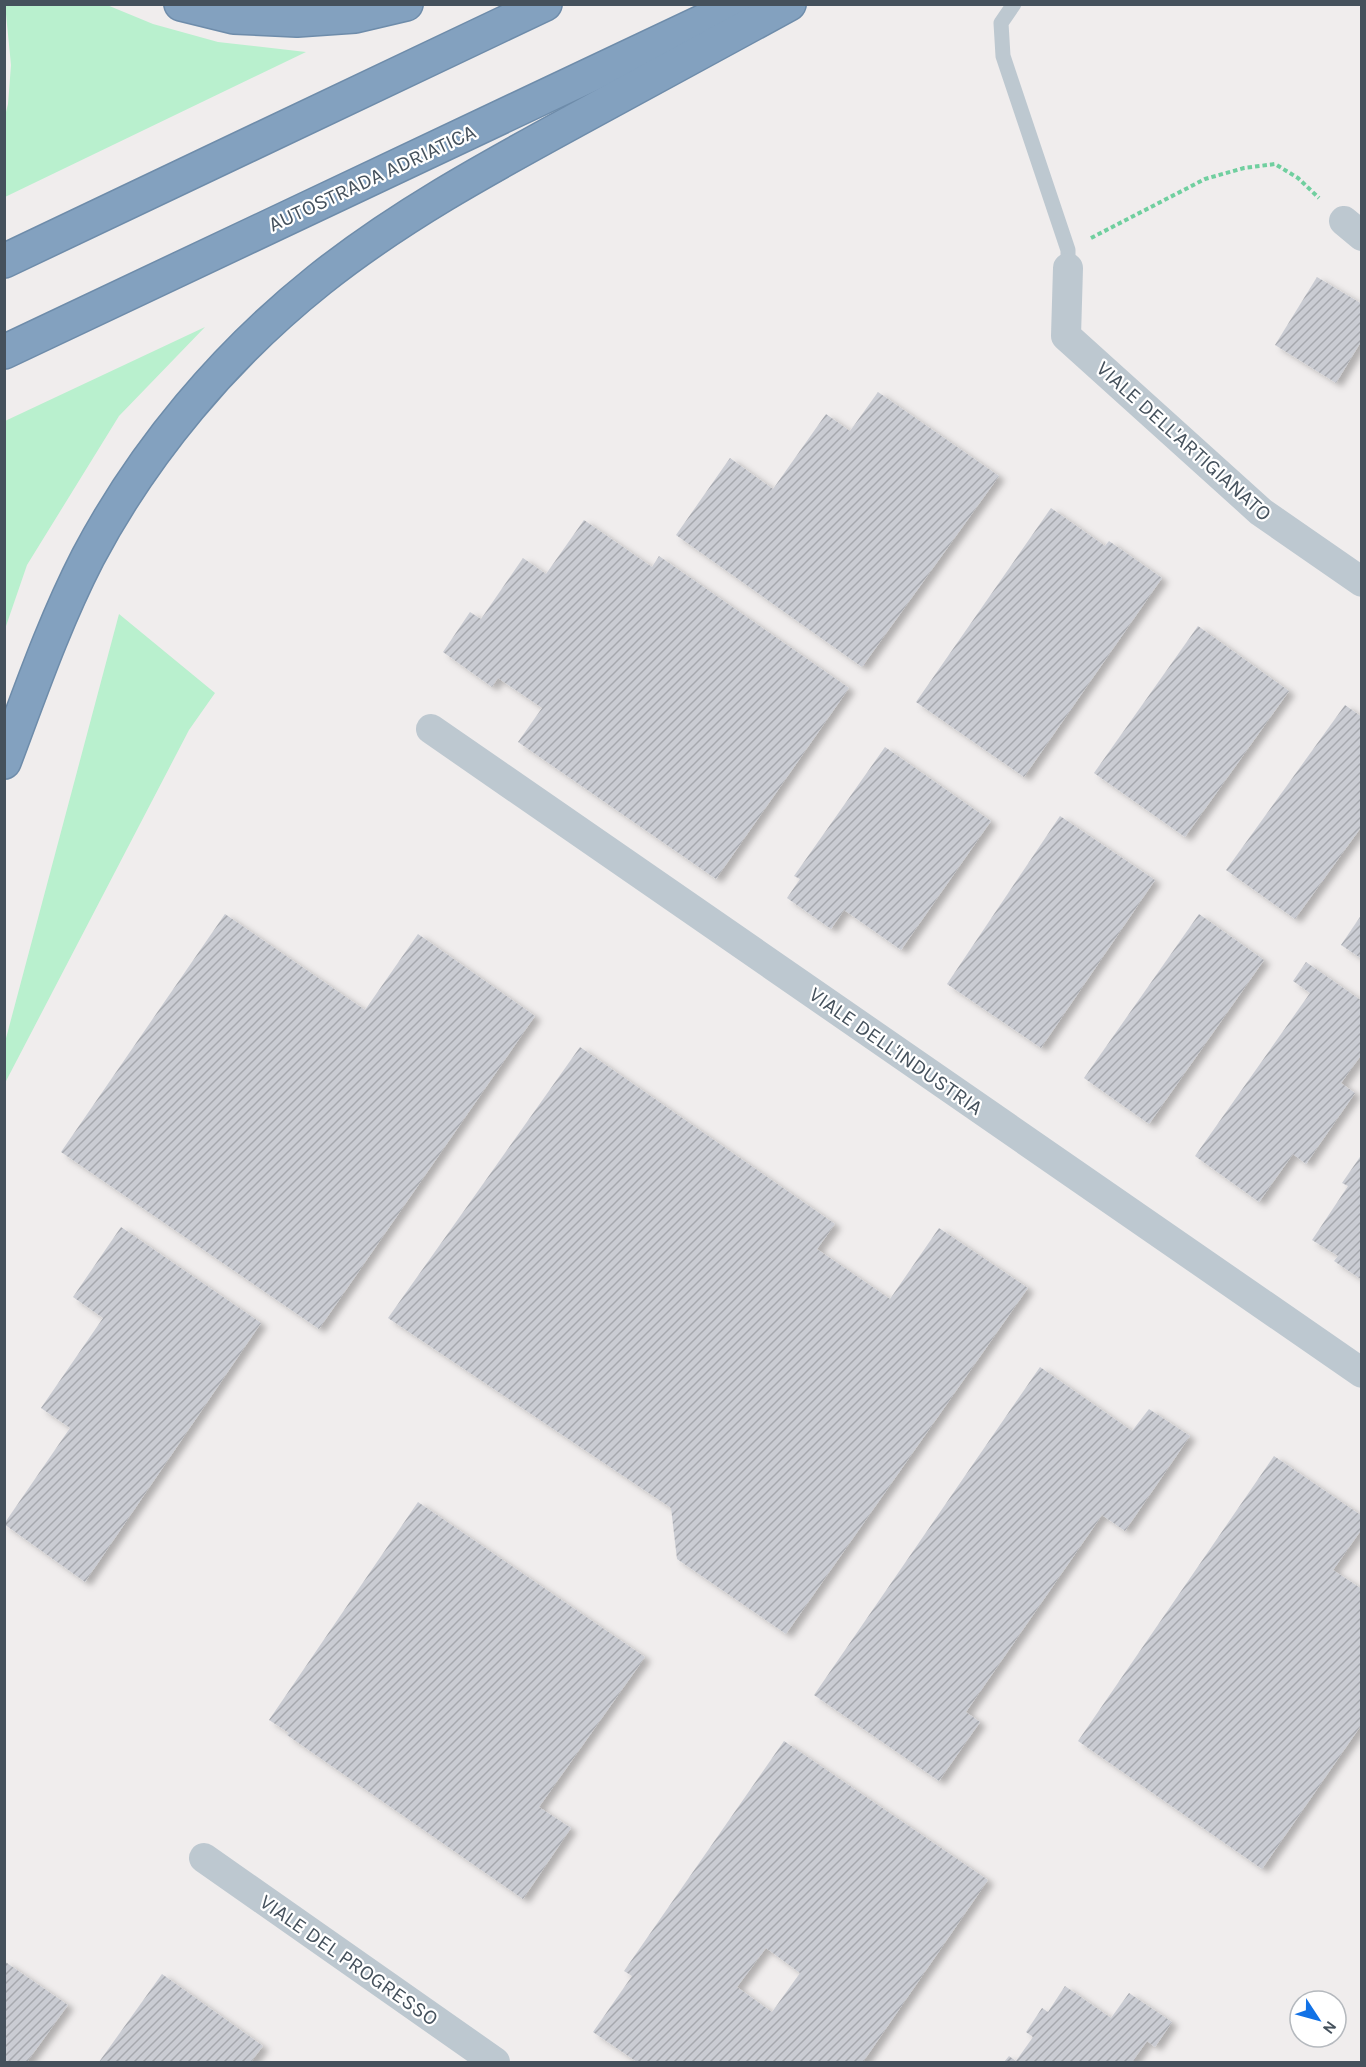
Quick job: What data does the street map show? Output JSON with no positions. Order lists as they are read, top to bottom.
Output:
{
  "streets": {
    "highway": ["AUTOSTRADA ADRIATICA"],
    "street": ["VIALE DELL'ARTIGIANATO", "VIALE DELL'INDUSTRIA", "VIALE DEL PROGRESSO"]
  },
  "north": "bottom right"
}
